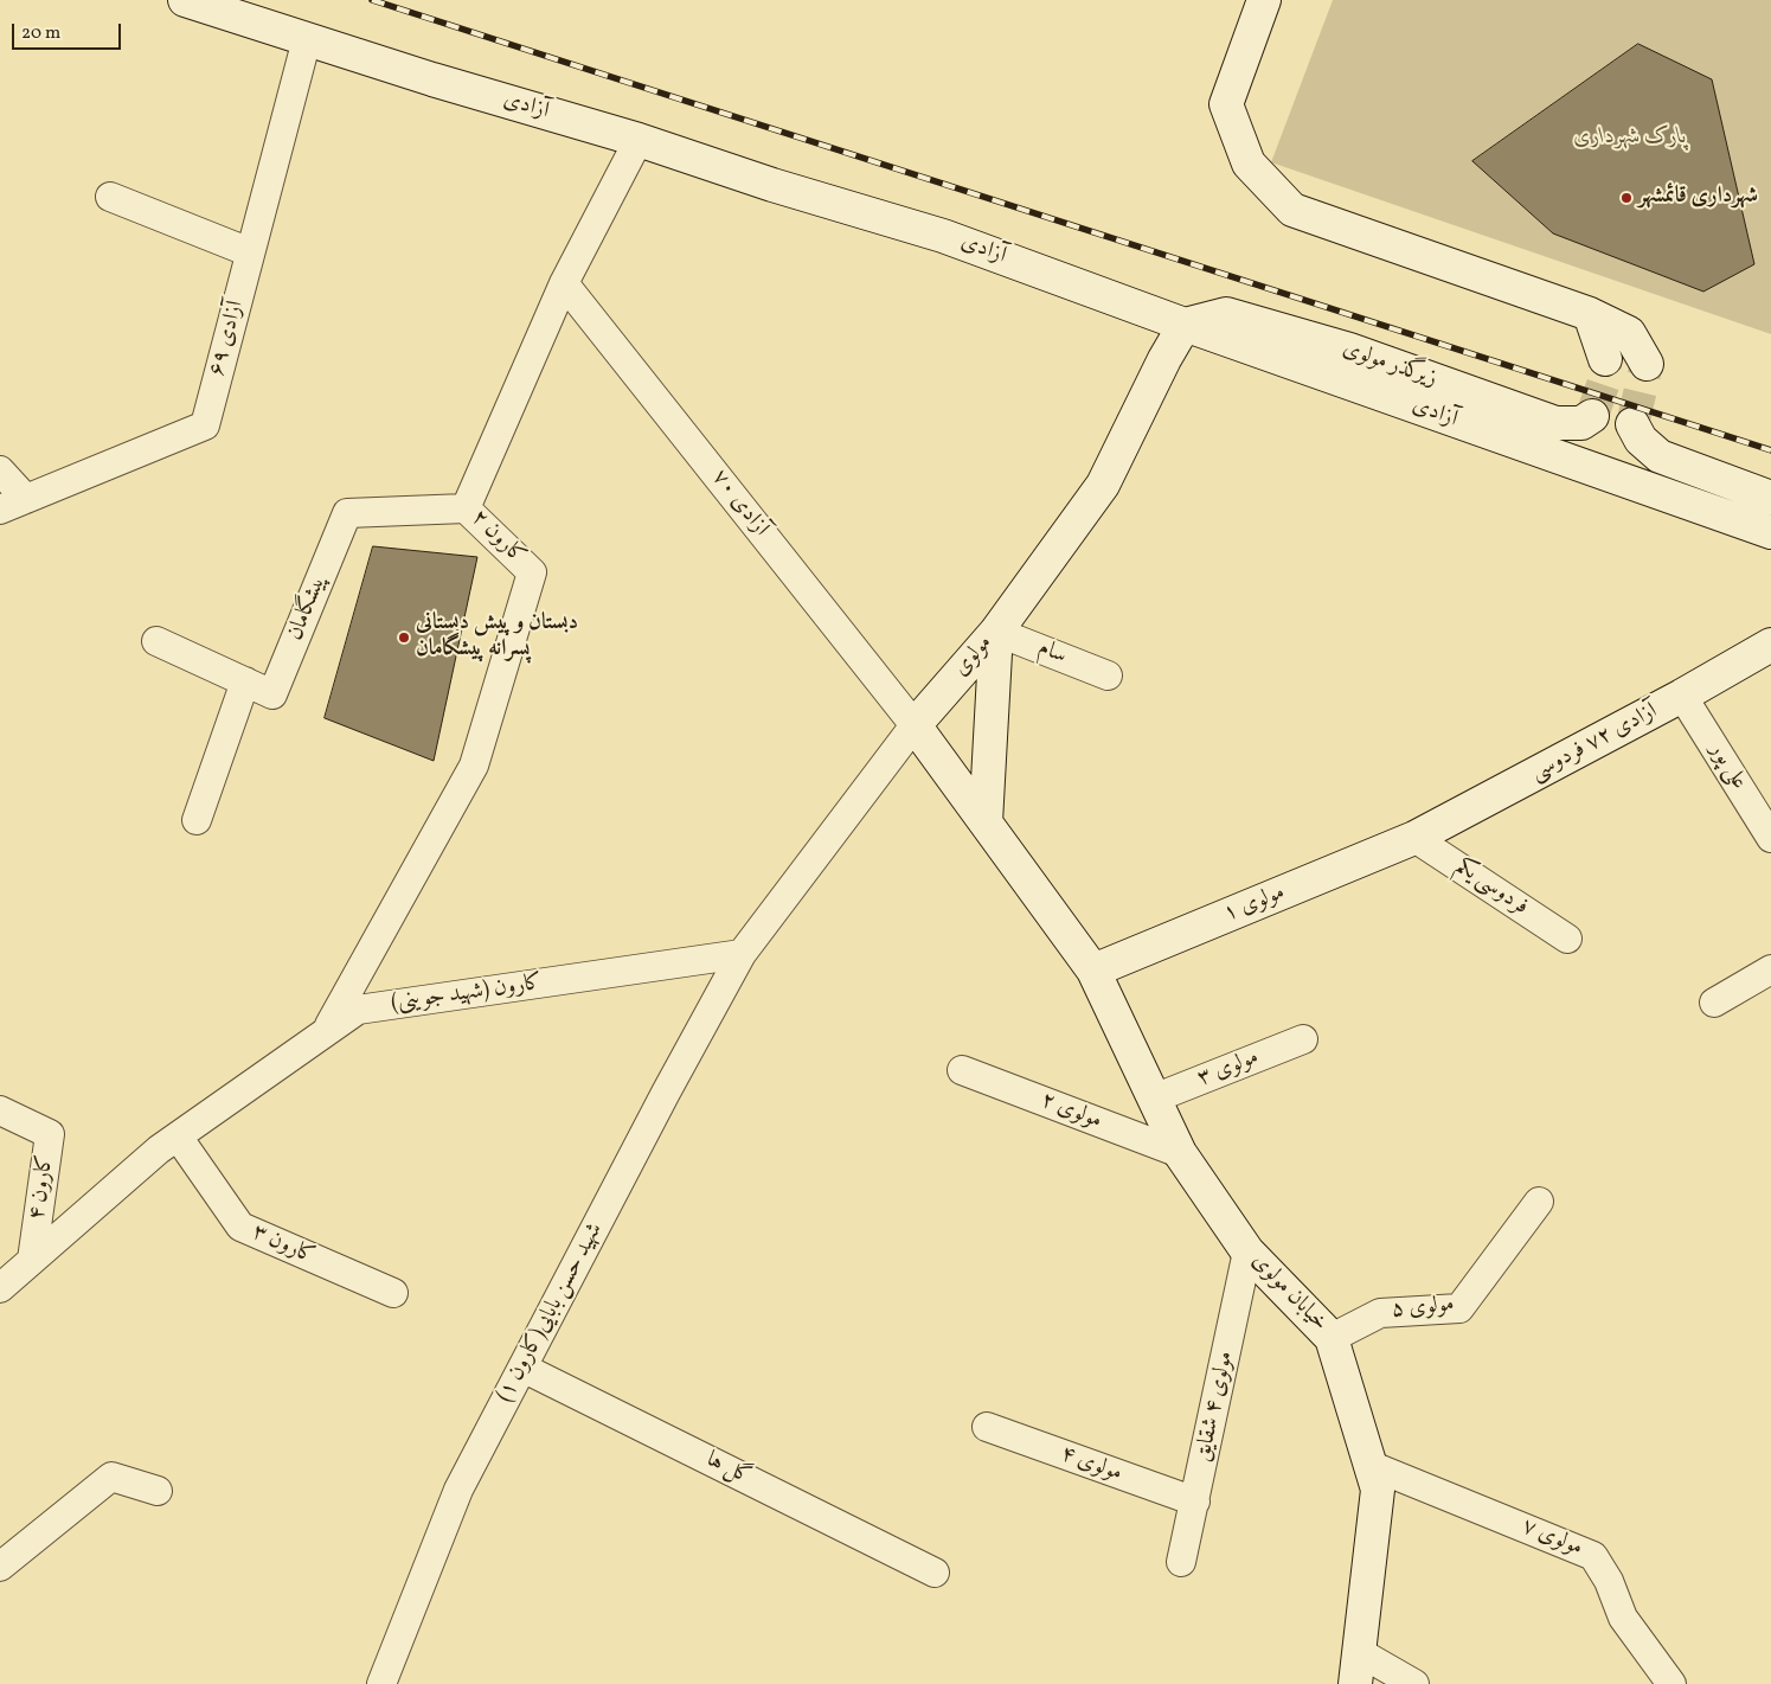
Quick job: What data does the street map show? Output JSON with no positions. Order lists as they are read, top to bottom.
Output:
{
  "streets": {
    "street": [
      "آزادی",
      "آزادی ۶۹",
      "زیرگذر مولوی",
      "آزادی ۷۰",
      "کارون ۲",
      "پیشگامان",
      "سام",
      "مولوی",
      "آزادی ۷۲ فردوسی",
      "علی پور",
      "فردوسی یکم",
      "مولوی ۱",
      "کارون (شهید جوینی)",
      "مولوی ۳",
      "مولوی ۲",
      "کارون ۴",
      "کارون ۳",
      "خیابان مولوی",
      "مولوی ۵",
      "شهید حسن بابایی(کارون ۱)",
      "مولوی ۴ شقایق",
      "مولوی ۴",
      "گل ها",
      "مولوی ۷"
    ]
  },
  "crossings": [
    ["آزادی", "آزادی ۶۹"],
    ["آزادی", "زیرگذر مولوی"],
    ["آزادی", "کارون ۲"],
    ["آزادی", "مولوی"],
    ["زیرگذر مولوی", "مولوی"],
    ["آزادی ۷۰", "کارون ۲"],
    ["آزادی ۷۰", "مولوی"],
    ["کارون ۲", "پیشگامان"],
    ["کارون ۲", "کارون (شهید جوینی)"],
    ["سام", "مولوی"],
    ["آزادی ۷۲ فردوسی", "علی پور"],
    ["آزادی ۷۲ فردوسی", "فردوسی یکم"],
    ["آزادی ۷۲ فردوسی", "مولوی ۱"],
    ["فردوسی یکم", "مولوی ۱"],
    ["مولوی ۱", "خیابان مولوی"],
    ["کارون (شهید جوینی)", "کارون ۴"],
    ["کارون (شهید جوینی)", "کارون ۳"],
    ["کارون (شهید جوینی)", "شهید حسن بابایی(کارون ۱)"],
    ["مولوی ۳", "خیابان مولوی"],
    ["مولوی ۲", "خیابان مولوی"],
    ["خیابان مولوی", "مولوی ۵"],
    ["خیابان مولوی", "مولوی ۴ شقایق"],
    ["خیابان مولوی", "مولوی ۷"],
    ["شهید حسن بابایی(کارون ۱)", "گل ها"],
    ["مولوی ۴ شقایق", "مولوی ۴"]
  ],
  "parks": ["پارک شهرداری"],
  "places": ["شهرداری قائمشهر", "دبستان و پیش دبستانی پسرانه پیشگامان"],
  "scale_bar": "20 m"
}
